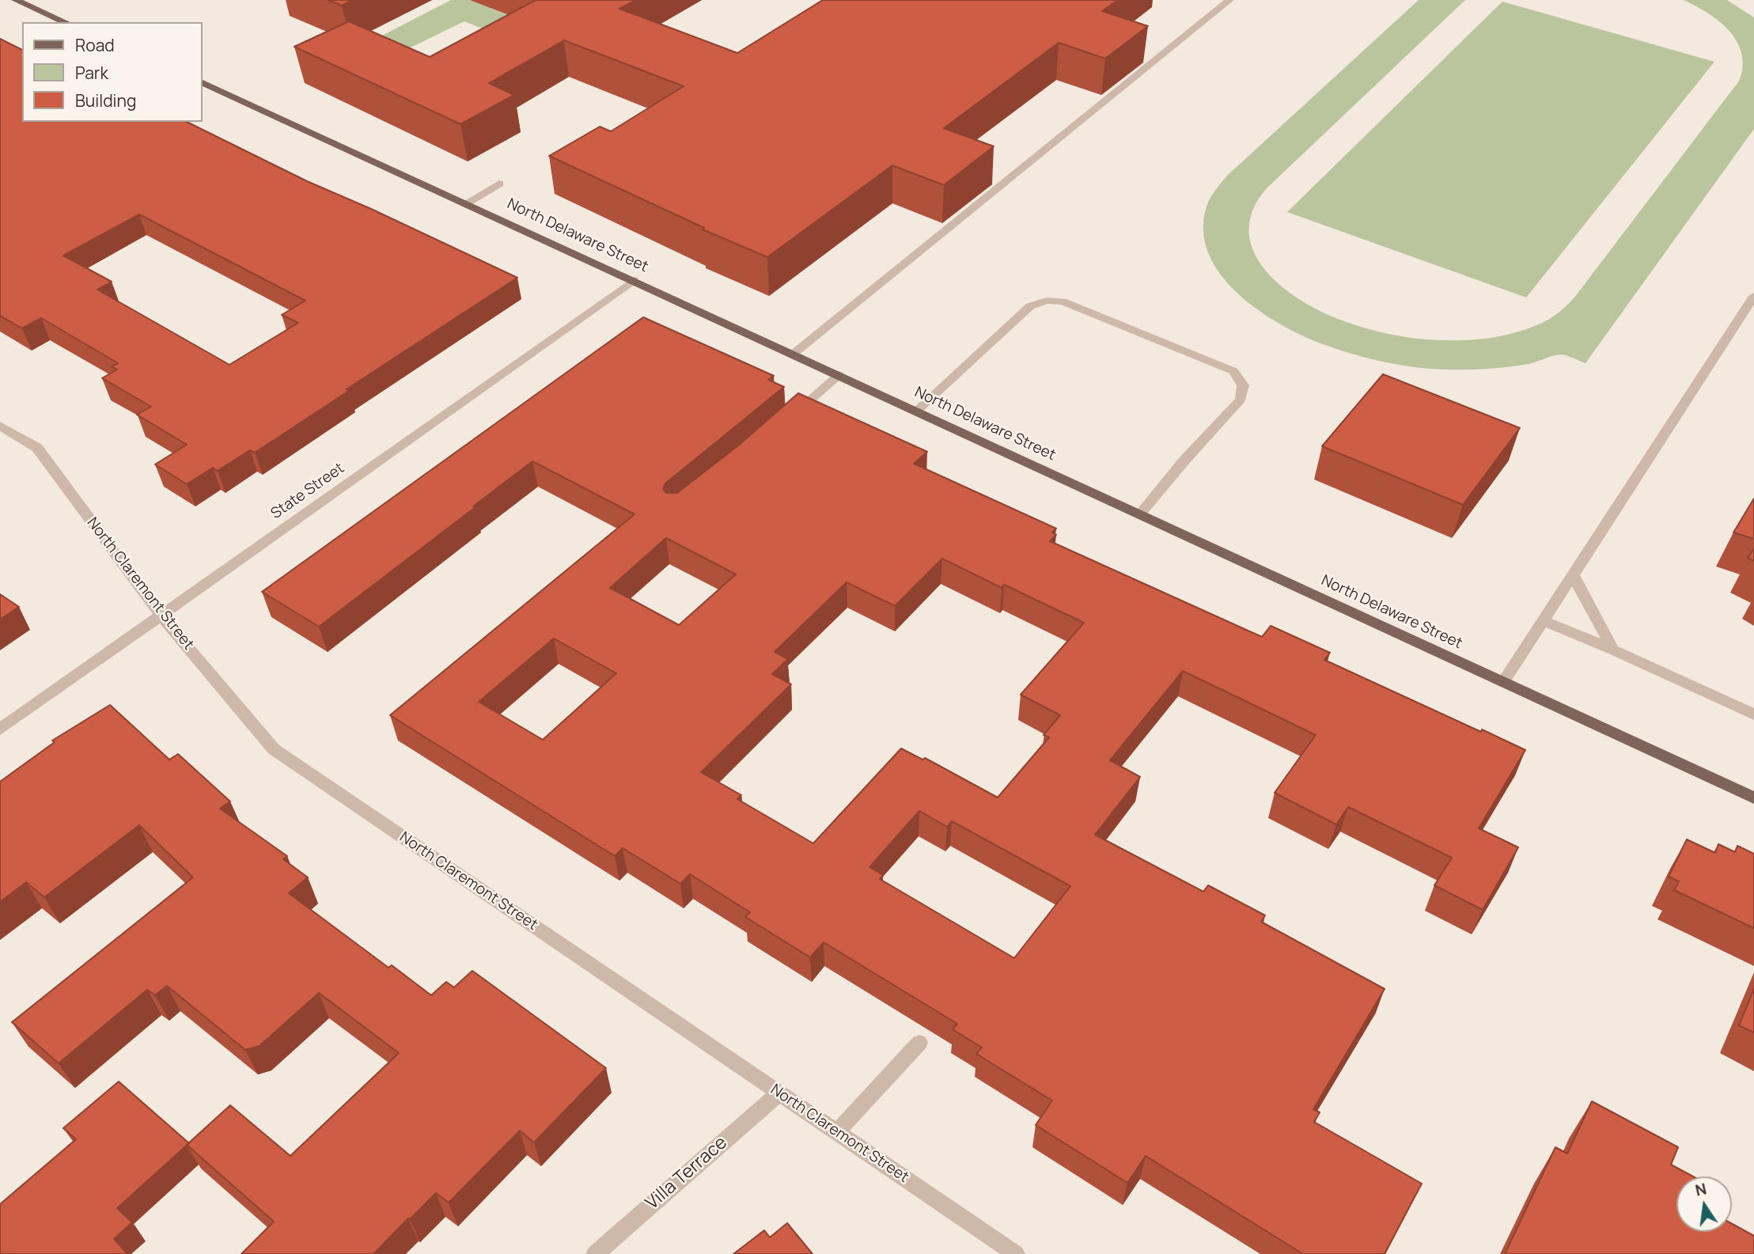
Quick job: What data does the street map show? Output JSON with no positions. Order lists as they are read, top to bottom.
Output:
{
  "streets": {
    "main road": ["North Delaware Street"],
    "street": ["State Street", "North Claremont Street", "Villa Terrace"]
  },
  "crossings": [
    ["North Delaware Street", "State Street"],
    ["State Street", "North Claremont Street"],
    ["North Claremont Street", "Villa Terrace"]
  ],
  "legend": ["Road", "Park", "Building"],
  "north": "top"
}
